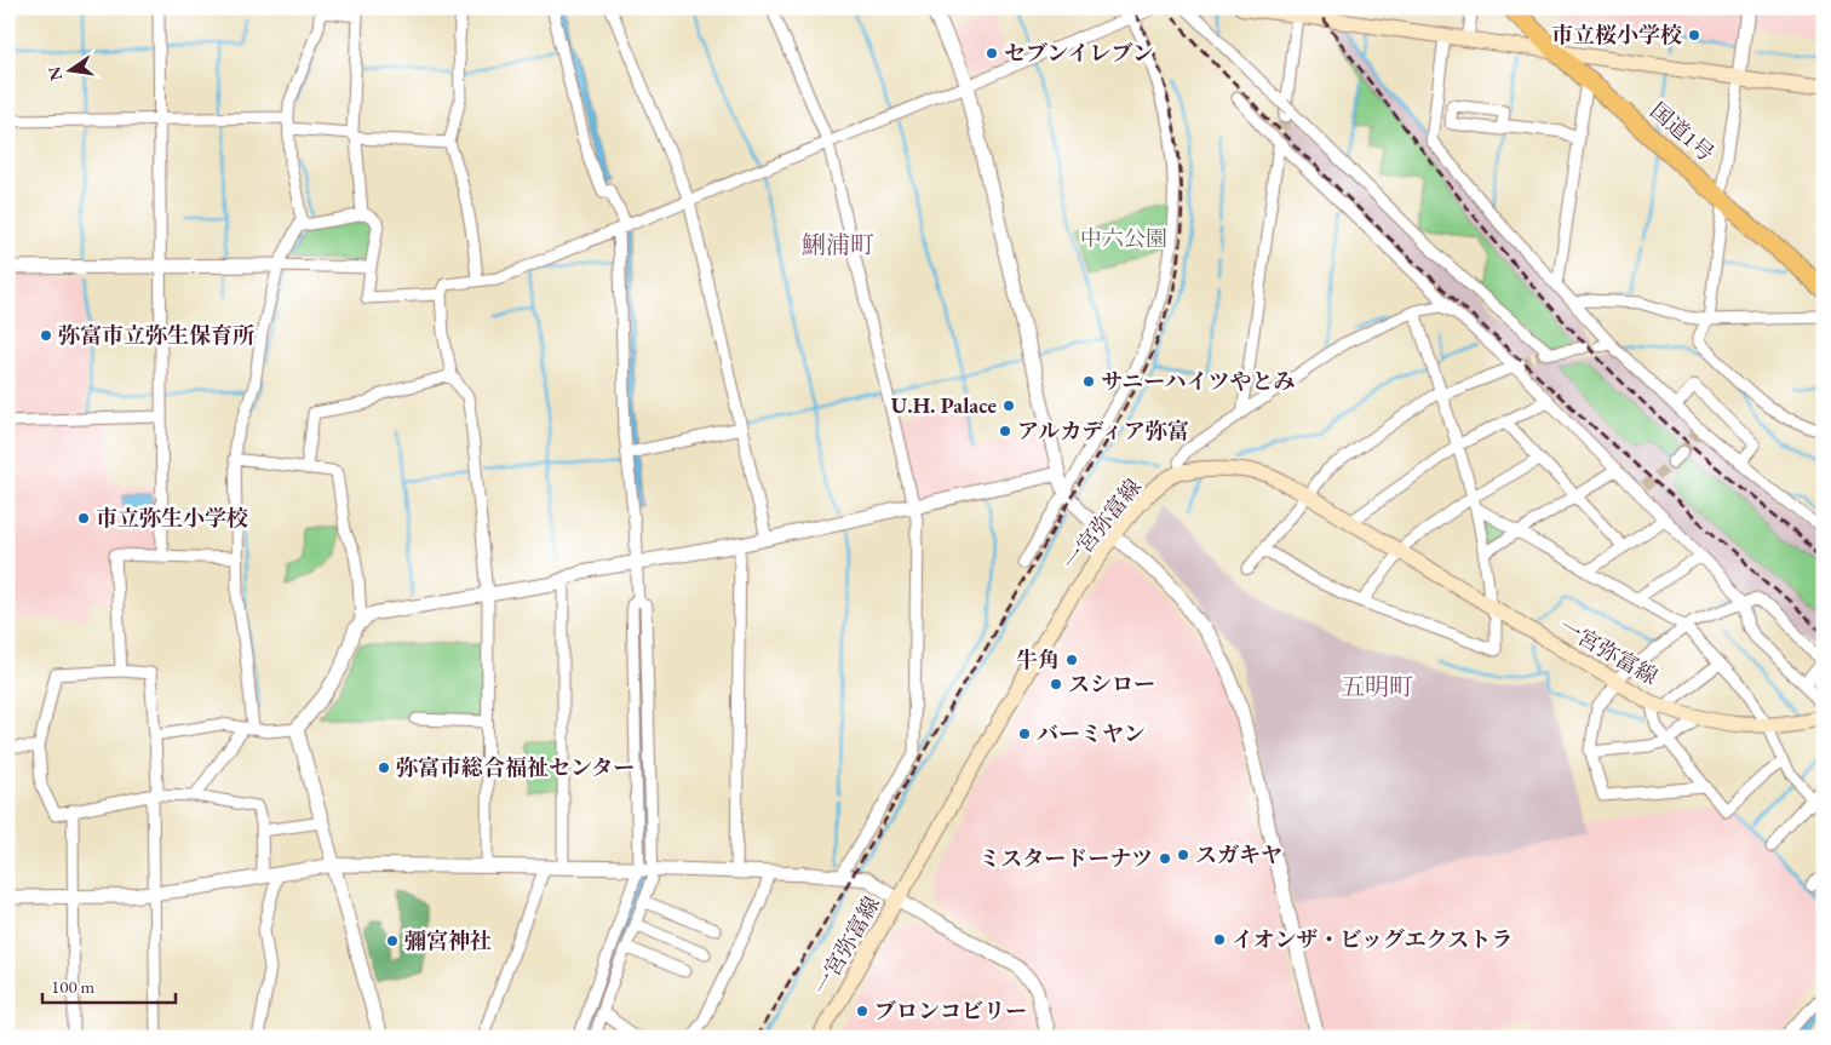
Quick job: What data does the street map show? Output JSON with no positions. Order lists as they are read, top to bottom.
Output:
{
  "streets": {
    "highway": ["国道1号"],
    "main road": ["一宮弥富線"]
  },
  "districts": ["鯏浦町", "五明町"],
  "parks": ["中六公園"],
  "places": [
    "市立桜小学校",
    "セブンイレブン",
    "弥富市立弥生保育所",
    "サニーハイツやとみ",
    "U.H. Palace",
    "アルカディア弥富",
    "市立弥生小学校",
    "牛角",
    "スシロー",
    "バーミヤン",
    "弥富市総合福祉センター",
    "スガキヤ",
    "ミスタードーナツ",
    "イオンザ・ビッグエクストラ",
    "彌宮神社",
    "ブロンコビリー"
  ],
  "scale_bar": "100 m",
  "north": "left"
}
